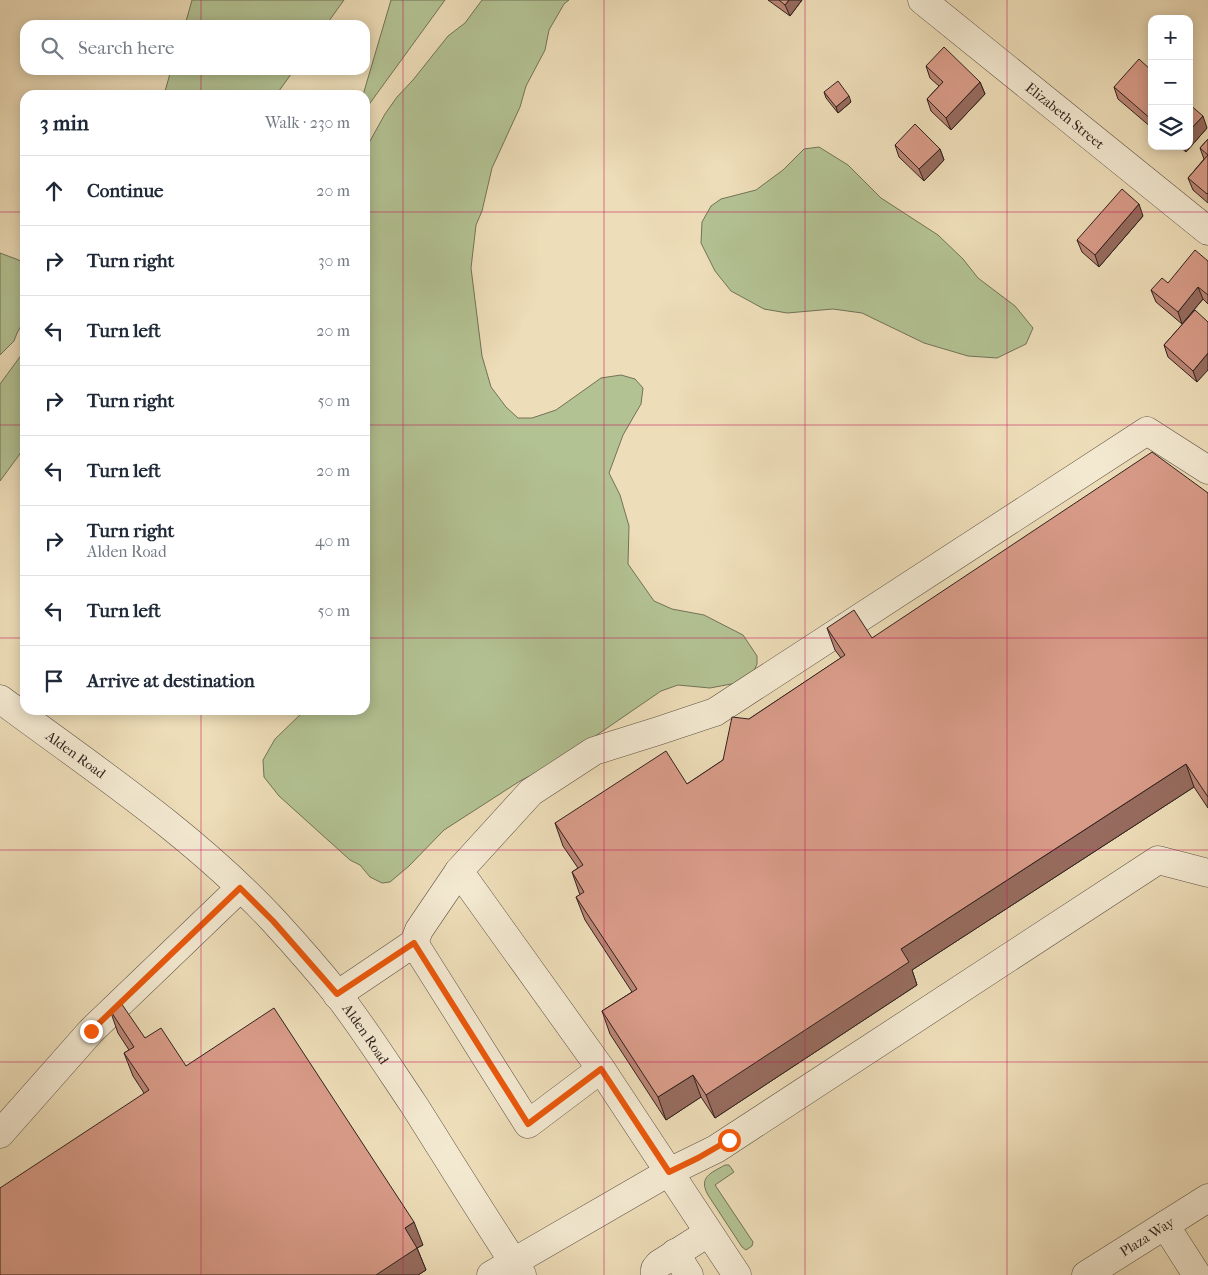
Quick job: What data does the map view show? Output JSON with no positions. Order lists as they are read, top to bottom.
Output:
{
  "streets": {
    "street": ["Elizabeth Street", "Alden Road", "Plaza Way"]
  },
  "page": {
    "map_buttons": ["+", "−"],
    "search": "Search here",
    "heading": ["3 min", "Walk · 230 m"],
    "list": [
      ["Continue", "20 m"],
      ["Turn right", "30 m"],
      ["Turn left", "20 m"],
      ["Turn right", "50 m"],
      ["Turn left", "20 m"],
      ["Turn right", "Alden Road", "40 m"],
      ["Turn left", "50 m"],
      "Arrive at destination"
    ]
  }
}
